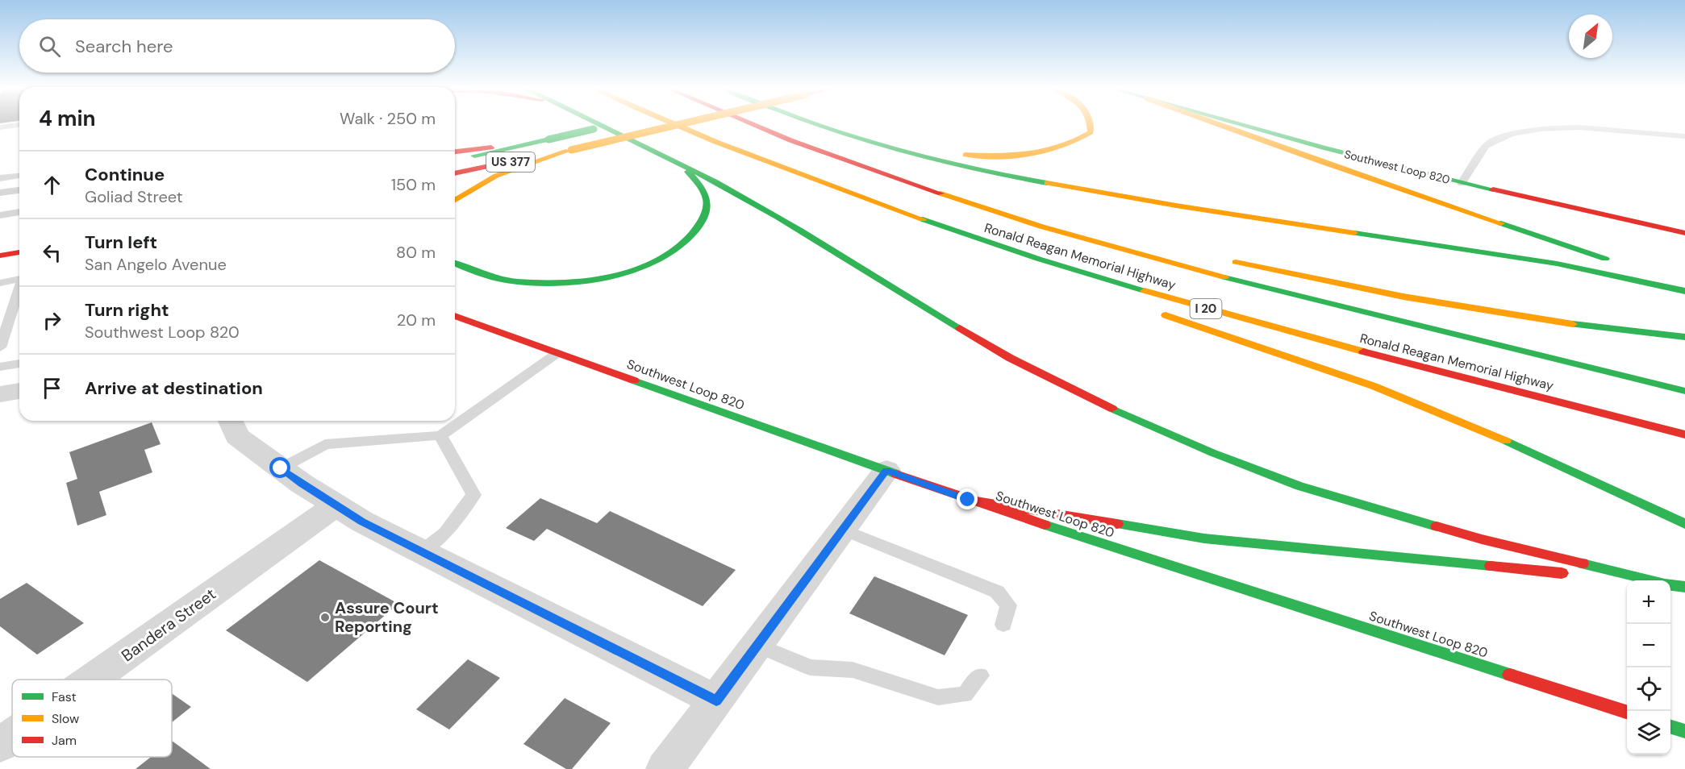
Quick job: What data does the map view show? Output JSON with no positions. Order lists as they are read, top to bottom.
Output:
{
  "streets": {
    "main road": [
      "US 377",
      "Southwest Loop 820",
      "Ronald Reagan Memorial Highway",
      "I 20"
    ],
    "street": ["Bandera Street"]
  },
  "places": ["Assure Court Reporting"],
  "legend": ["Fast", "Slow", "Jam"],
  "north": "top right",
  "page": {
    "search": "Search here",
    "heading": ["4 min", "Walk · 250 m"],
    "list": [
      ["Continue", "Goliad Street", "150 m"],
      ["Turn left", "San Angelo Avenue", "80 m"],
      ["Turn right", "Southwest Loop 820", "20 m"],
      "Arrive at destination"
    ],
    "map_buttons": ["+", "−"]
  }
}
